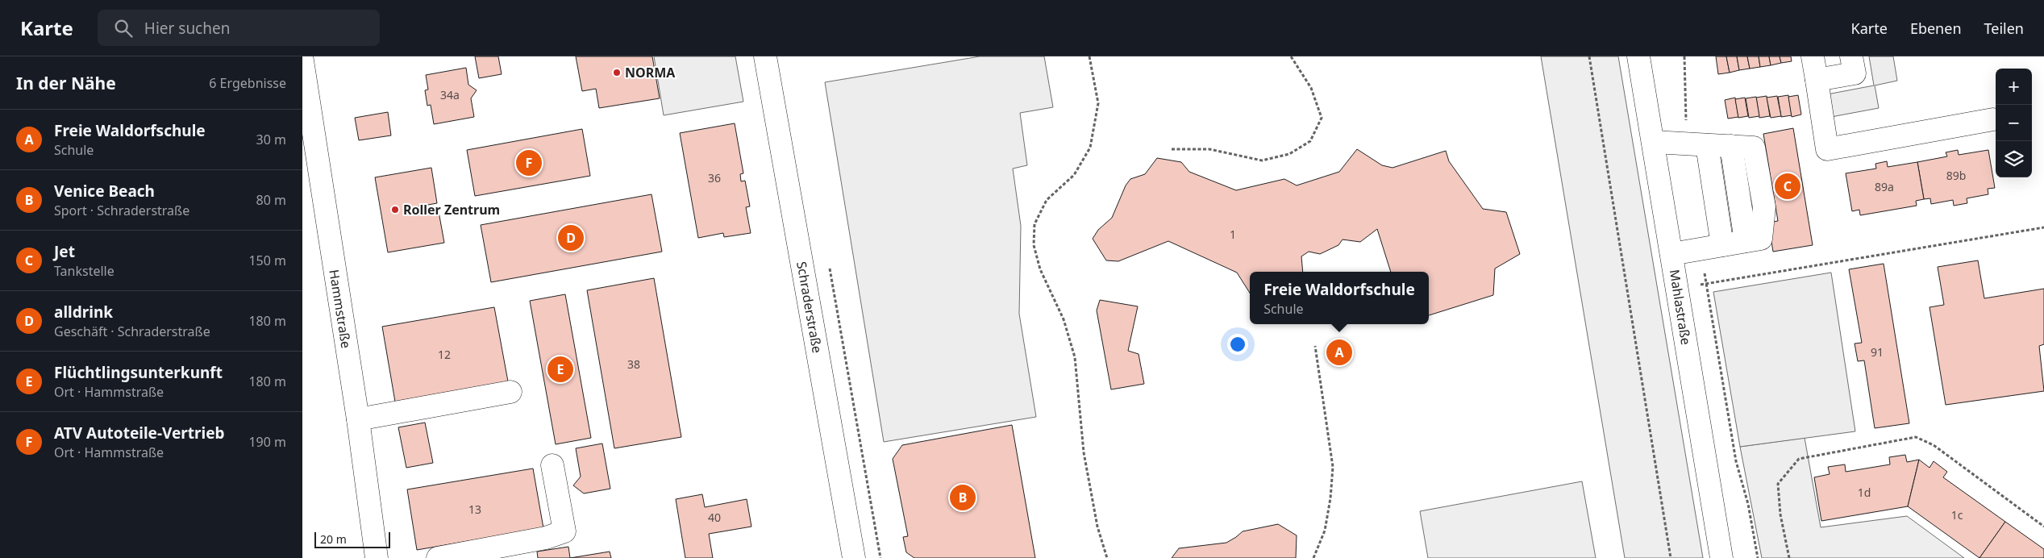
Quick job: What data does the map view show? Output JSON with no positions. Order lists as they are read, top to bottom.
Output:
{
  "streets": {
    "street": ["Schraderstraße", "Mahlastraße", "Hammstraße"]
  },
  "places": ["NORMA", "Roller Zentrum"],
  "house_numbers": [
    "34a",
    "89b",
    "36",
    "89a",
    "1",
    "91",
    "12",
    "38",
    "1d",
    "13",
    "1c",
    "40"
  ],
  "scale_bar": "20 m",
  "page": {
    "header": "Karte",
    "search": "Hier suchen",
    "nav": ["Karte", "Ebenen", "Teilen"],
    "heading": ["In der Nähe", "6 Ergebnisse"],
    "map_buttons": ["+", "−"],
    "list": [
      {
        "mark": "A",
        "name": "Freie Waldorfschule",
        "note": "Schule",
        "value": "30 m"
      },
      {
        "mark": "B",
        "name": "Venice Beach",
        "note": "Sport · Schraderstraße",
        "value": "80 m"
      },
      {
        "mark": "C",
        "name": "Jet",
        "note": "Tankstelle",
        "value": "150 m"
      },
      {
        "mark": "D",
        "name": "alldrink",
        "note": "Geschäft · Schraderstraße",
        "value": "180 m"
      },
      {
        "mark": "E",
        "name": "Flüchtlingsunterkunft",
        "note": "Ort · Hammstraße",
        "value": "180 m"
      },
      {
        "mark": "F",
        "name": "ATV Autoteile-Vertrieb",
        "note": "Ort · Hammstraße",
        "value": "190 m"
      }
    ],
    "pins": [
      "F",
      "C",
      "D",
      "A",
      "E",
      "B"
    ],
    "popup": ["Freie Waldorfschule", "Schule"],
    "scale": "20 m"
  }
}
